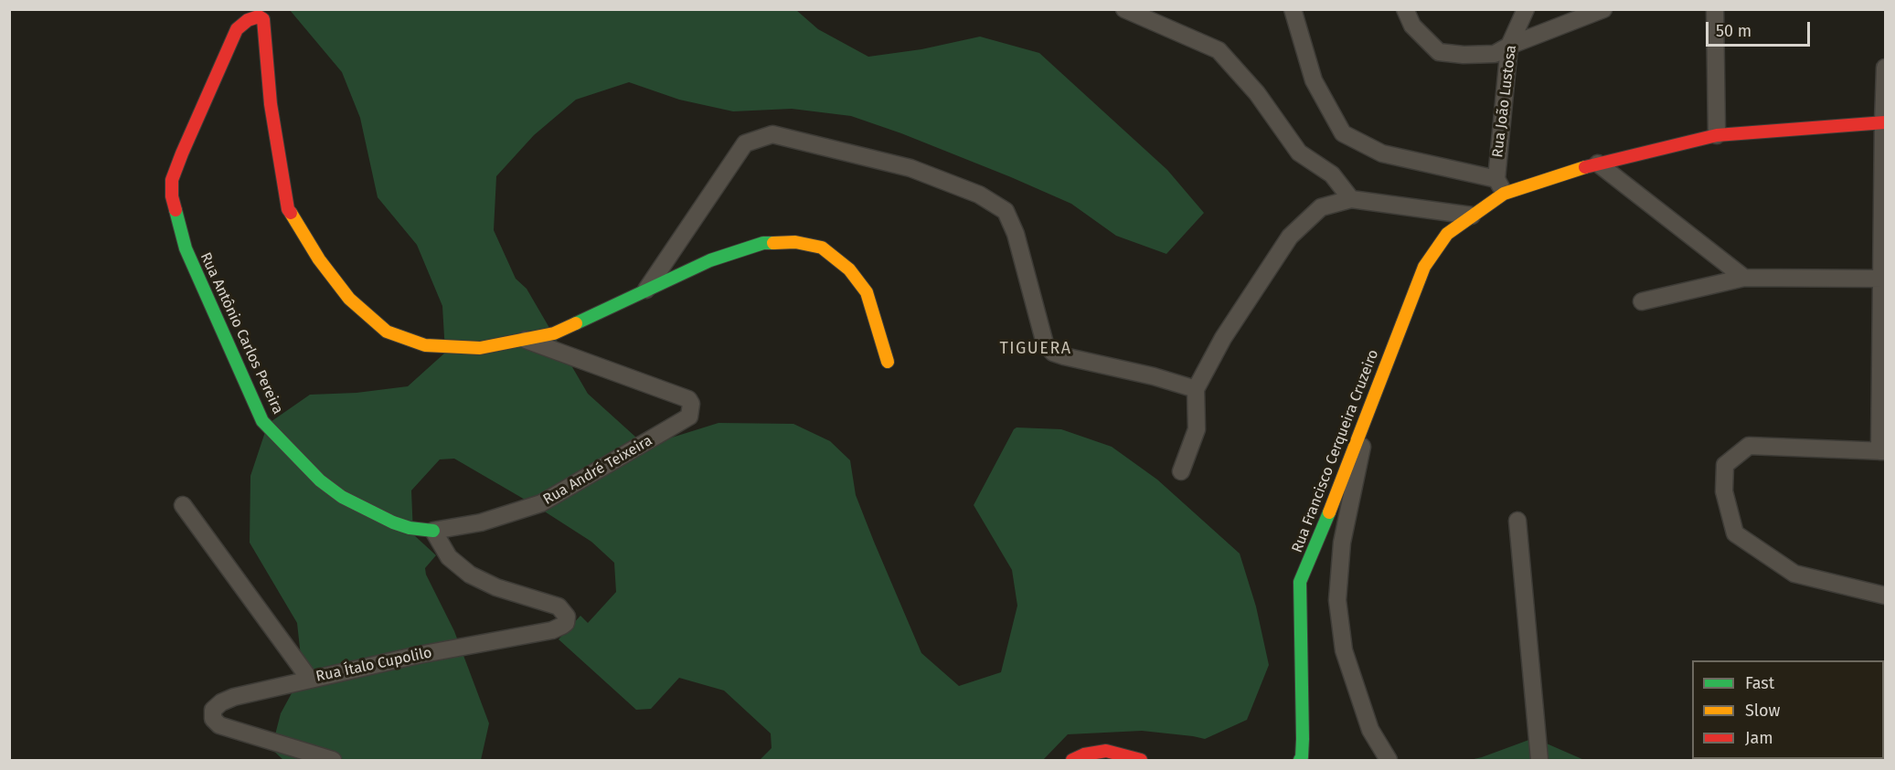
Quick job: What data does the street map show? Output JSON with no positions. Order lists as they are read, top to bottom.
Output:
{
  "streets": {
    "street": [
      "Rua João Lustosa",
      "Rua Antônio Carlos Pereira",
      "Rua Francisco Cerqueira Cruzeiro",
      "Rua André Teixeira",
      "Rua Ítalo Cupolilo"
    ]
  },
  "crossings": [
    ["Rua João Lustosa", "Rua Francisco Cerqueira Cruzeiro"],
    ["Rua Antônio Carlos Pereira", "Rua André Teixeira"],
    ["Rua Antônio Carlos Pereira", "Rua Ítalo Cupolilo"],
    ["Rua André Teixeira", "Rua Ítalo Cupolilo"]
  ],
  "districts": ["TIGUERA"],
  "legend": ["Fast", "Slow", "Jam"],
  "scale_bar": "50 m"
}
